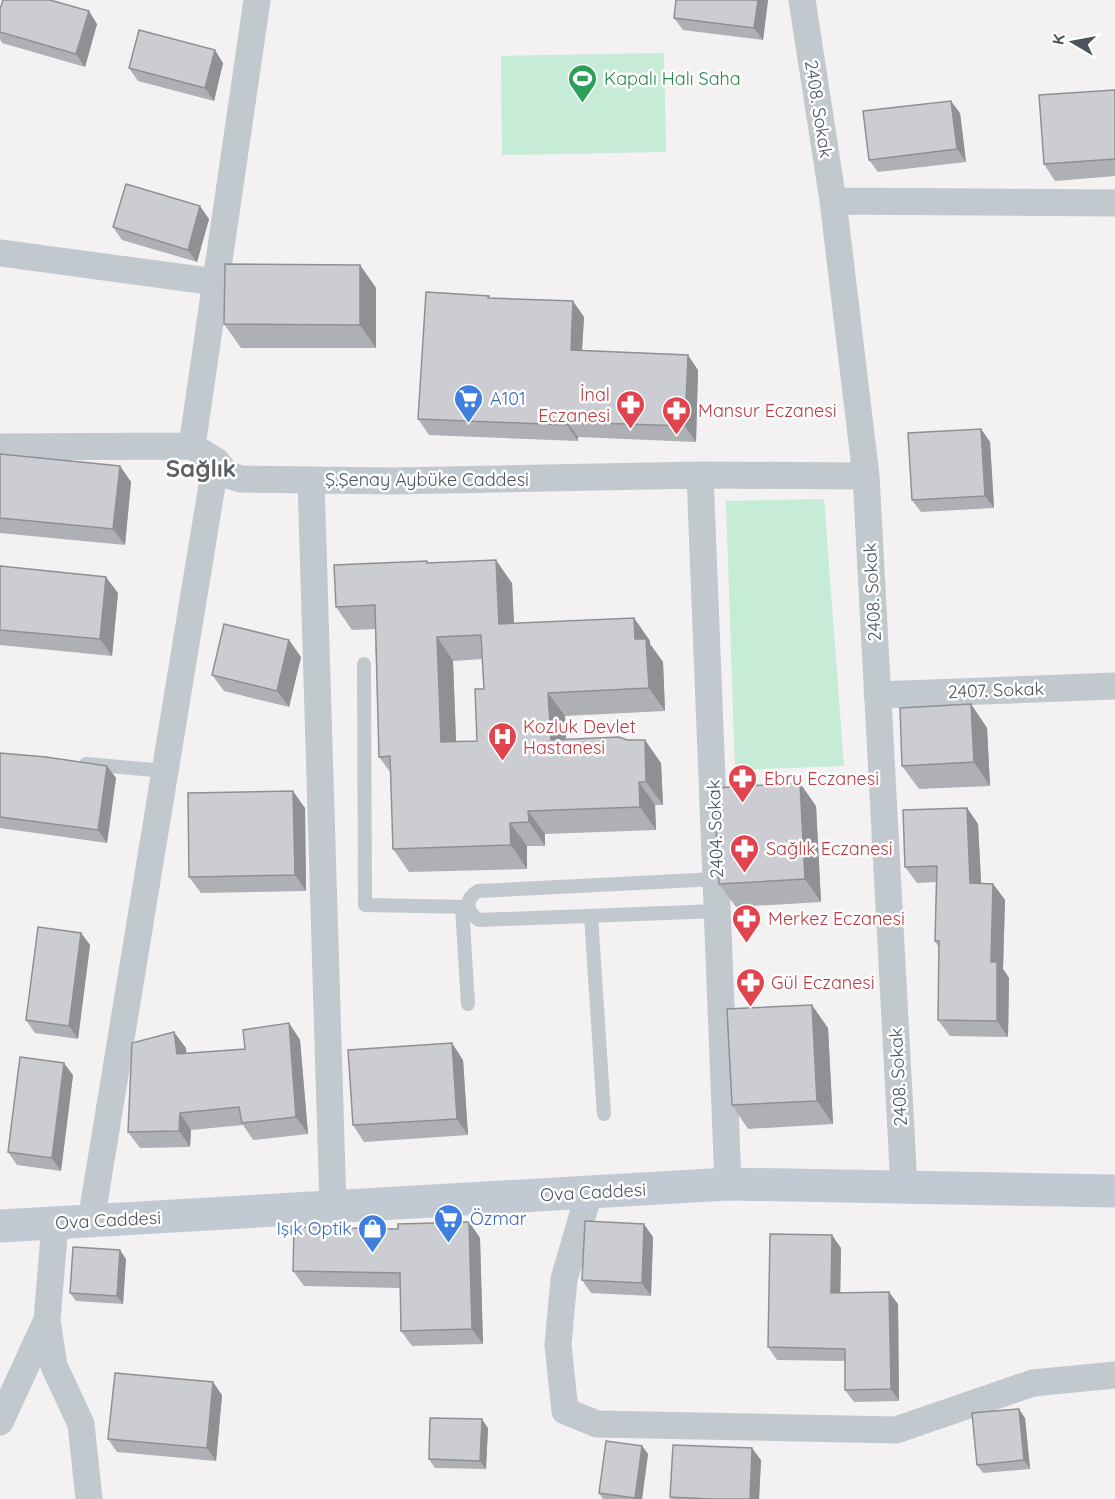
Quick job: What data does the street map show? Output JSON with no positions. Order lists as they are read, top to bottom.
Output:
{
  "streets": {
    "street": [
      "2408. Sokak",
      "Ş.Şenay Aybüke Caddesi",
      "2407. Sokak",
      "2404. Sokak",
      "Ova Caddesi"
    ]
  },
  "crossings": [
    ["2408. Sokak", "Ş.Şenay Aybüke Caddesi"],
    ["2408. Sokak", "2407. Sokak"],
    ["2408. Sokak", "Ova Caddesi"],
    ["Ş.Şenay Aybüke Caddesi", "2404. Sokak"],
    ["2404. Sokak", "Ova Caddesi"]
  ],
  "districts": ["Sağlık"],
  "places": {
    "sports": ["Kapalı Halı Saha"],
    "supermarket": ["A101", "Özmar"],
    "pharmacy": [
      "İnal Eczanesi",
      "Mansur Eczanesi",
      "Ebru Eczanesi",
      "Sağlık Eczanesi",
      "Merkez Eczanesi",
      "Gül Eczanesi"
    ],
    "hospital": ["Kozluk Devlet Hastanesi"],
    "shop": ["Işık Optik"]
  },
  "north": "left"
}
